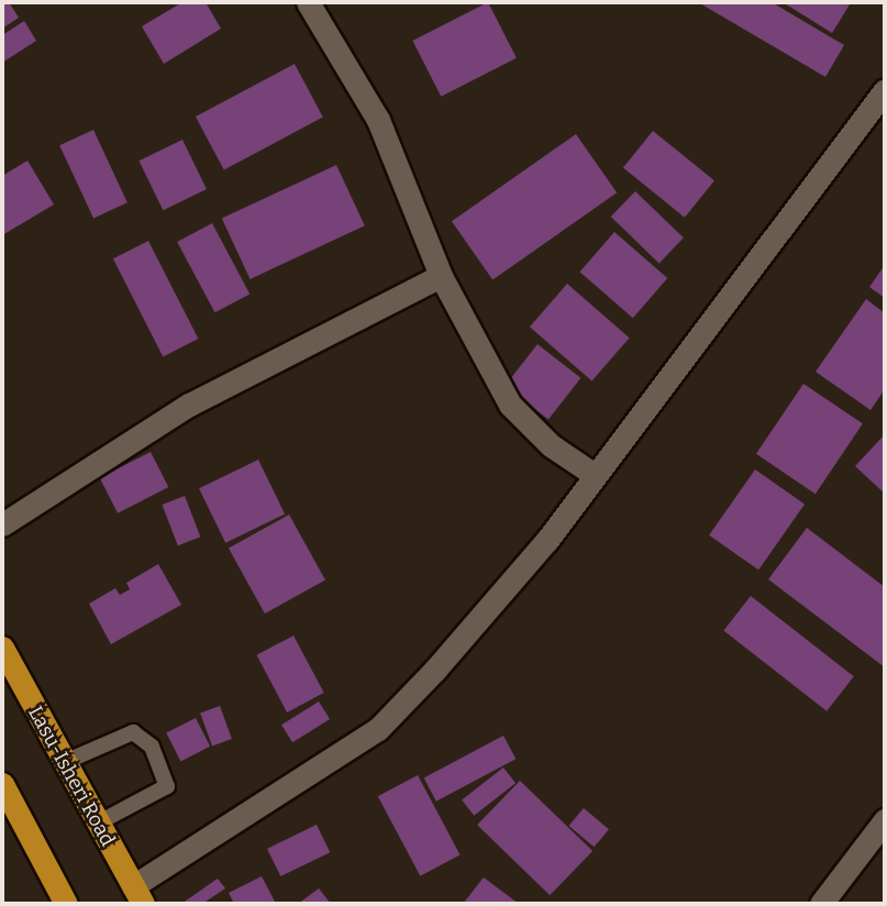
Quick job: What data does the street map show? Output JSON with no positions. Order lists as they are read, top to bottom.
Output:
{
  "streets": {
    "main road": ["Lasu-Isheri Road"]
  }
}
